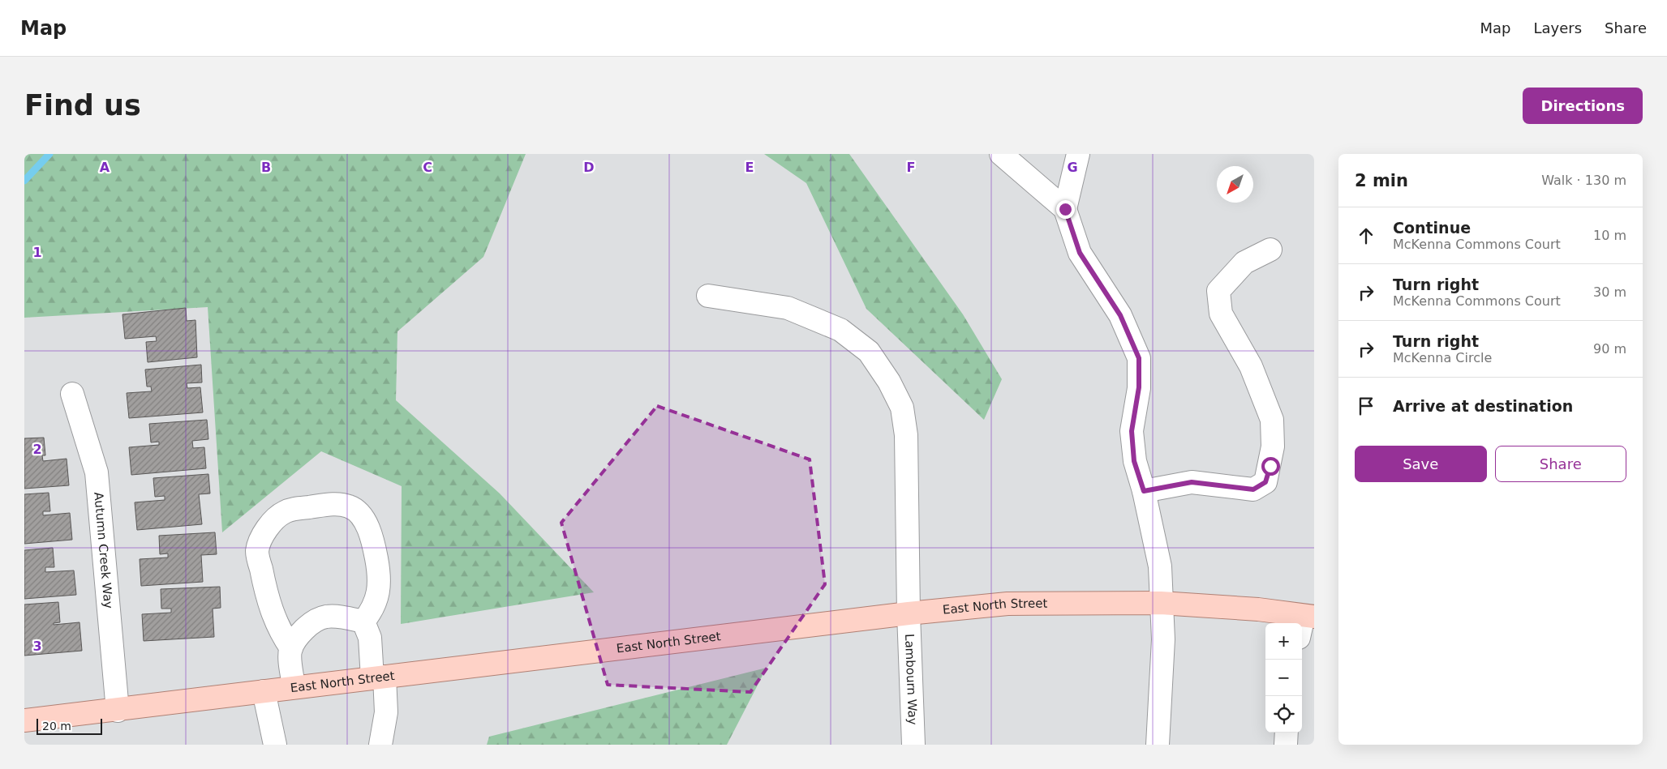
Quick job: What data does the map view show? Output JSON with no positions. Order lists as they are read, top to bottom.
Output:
{
  "streets": {
    "main road": ["East North Street"],
    "street": ["Autumn Creek Way", "Lambourn Way"]
  },
  "crossings": [
    ["Autumn Creek Way", "East North Street"],
    ["East North Street", "Lambourn Way"]
  ],
  "scale_bar": "20 m",
  "north": "bottom left",
  "page": {
    "header": "Map",
    "nav": ["Map", "Layers", "Share"],
    "buttons": [
      "Directions",
      ["Save", "Share"]
    ],
    "title": "Find us",
    "heading": ["2 min", "Walk · 130 m"],
    "list": [
      ["Continue", "McKenna Commons Court", "10 m"],
      ["Turn right", "McKenna Commons Court", "30 m"],
      ["Turn right", "McKenna Circle", "90 m"],
      "Arrive at destination"
    ],
    "map_buttons": ["+", "−"],
    "scale": "20 m"
  },
  "grid": {
    "columns": [
      "A",
      "B",
      "C",
      "D",
      "E",
      "F",
      "G"
    ],
    "rows": ["1", "2", "3"]
  }
}
